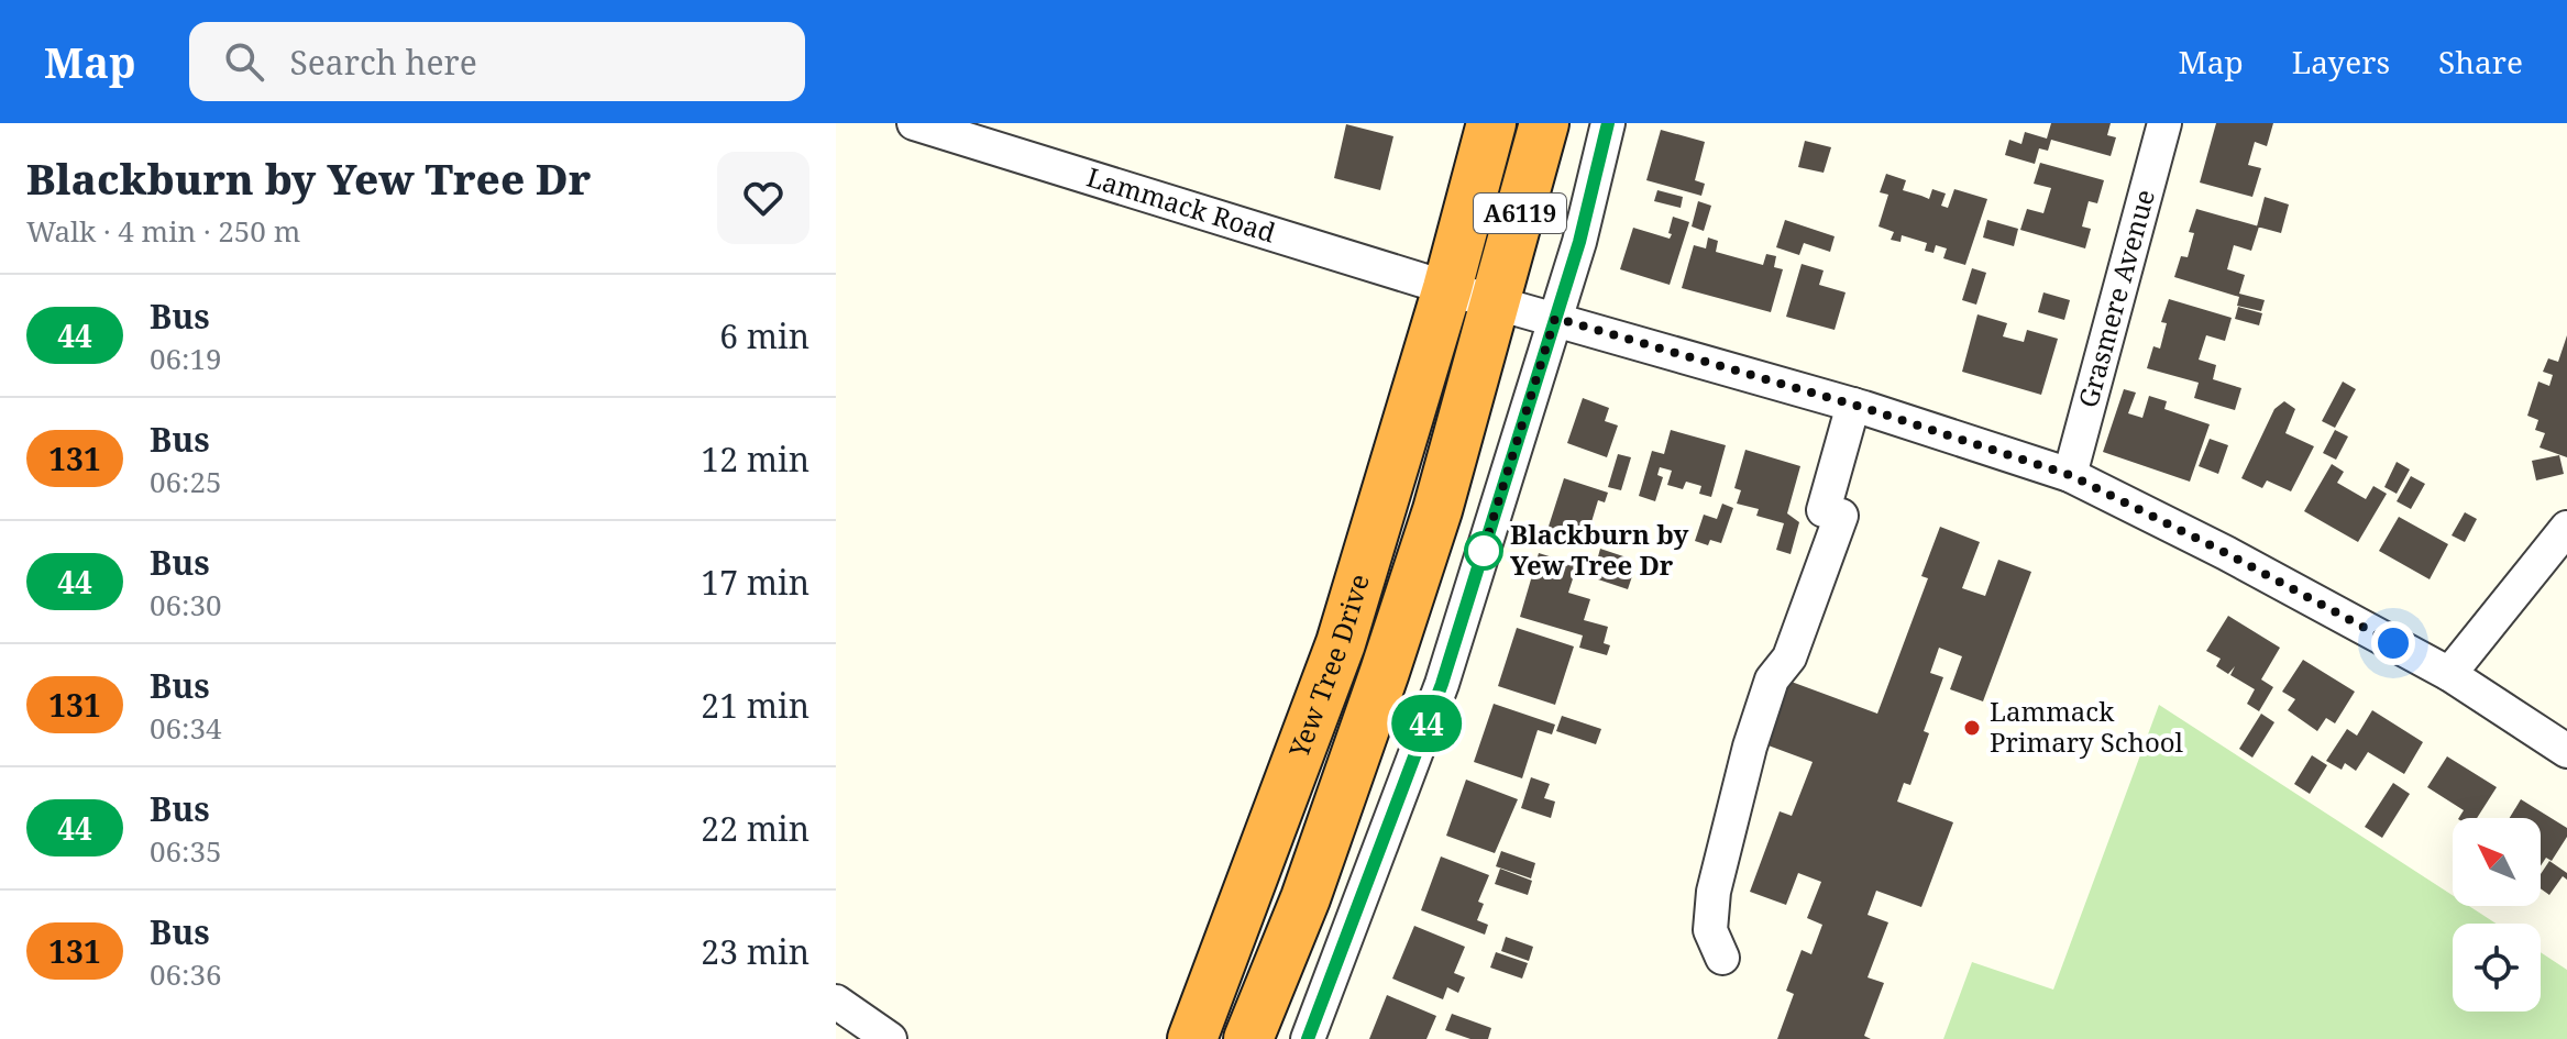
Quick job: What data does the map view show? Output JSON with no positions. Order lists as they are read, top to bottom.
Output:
{
  "streets": {
    "highway": ["A6119", "Yew Tree Drive"],
    "street": ["Lammack Road", "Grasmere Avenue"]
  },
  "crossings": [
    ["Lammack Road", "A6119"],
    ["Lammack Road", "Yew Tree Drive"],
    ["A6119", "Yew Tree Drive"]
  ],
  "places": ["Blackburn by Yew Tree Dr", "Lammack Primary School"],
  "lines": ["bus line 44"],
  "north": "top left",
  "page": {
    "header": "Map",
    "search": "Search here",
    "nav": ["Map", "Layers", "Share"],
    "heading": ["Blackburn by Yew Tree Dr", "Walk · 4 min · 250 m"],
    "on_map": "44",
    "list": [
      {
        "mark": "44",
        "name": "Bus",
        "note": "06:19",
        "value": "6 min"
      },
      {
        "mark": "131",
        "name": "Bus",
        "note": "06:25",
        "value": "12 min"
      },
      {
        "mark": "44",
        "name": "Bus",
        "note": "06:30",
        "value": "17 min"
      },
      {
        "mark": "131",
        "name": "Bus",
        "note": "06:34",
        "value": "21 min"
      },
      {
        "mark": "44",
        "name": "Bus",
        "note": "06:35",
        "value": "22 min"
      },
      {
        "mark": "131",
        "name": "Bus",
        "note": "06:36",
        "value": "23 min"
      }
    ]
  }
}
